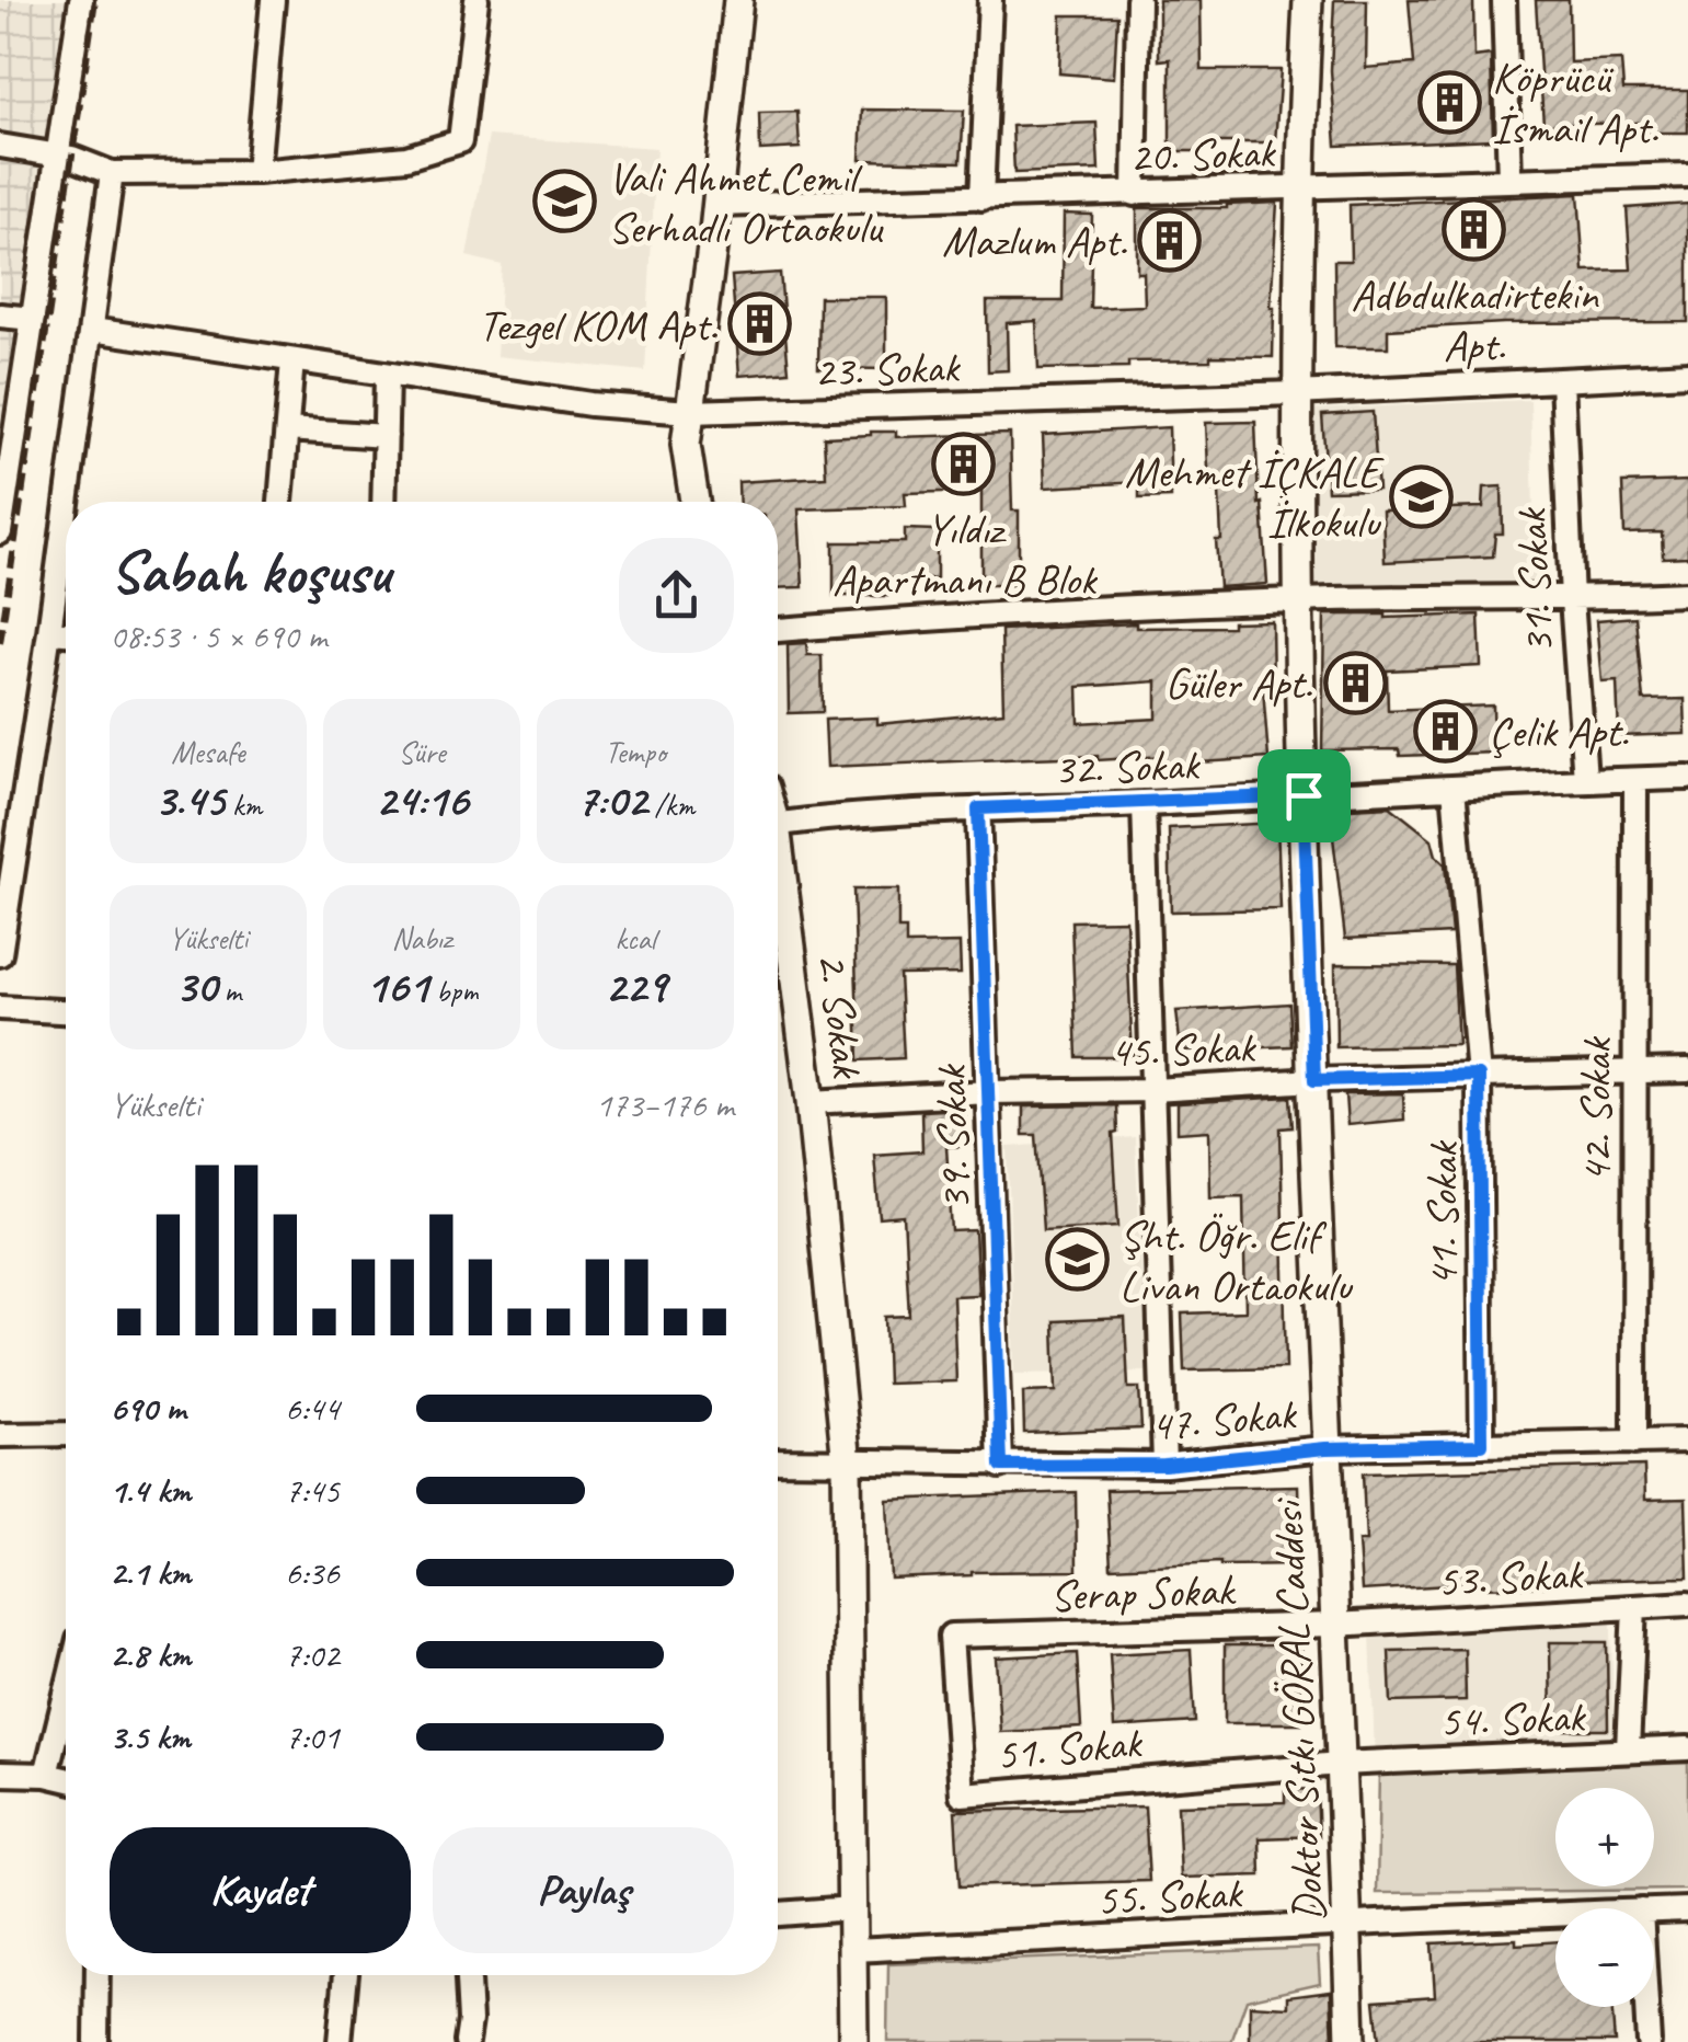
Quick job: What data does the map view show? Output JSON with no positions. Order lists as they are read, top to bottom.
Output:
{
  "streets": {
    "street": [
      "20. Sokak",
      "23. Sokak",
      "31. Sokak",
      "32. Sokak",
      "2. Sokak",
      "45. Sokak",
      "42. Sokak",
      "39. Sokak",
      "41. Sokak",
      "47. Sokak",
      "53. Sokak",
      "Serap Sokak",
      "Doktor Sıtkı GÖRAL Caddesi",
      "54. Sokak",
      "51. Sokak",
      "55. Sokak"
    ]
  },
  "crossings": [
    ["20. Sokak", "Doktor Sıtkı GÖRAL Caddesi"],
    ["23. Sokak", "31. Sokak"],
    ["23. Sokak", "Doktor Sıtkı GÖRAL Caddesi"],
    ["31. Sokak", "32. Sokak"],
    ["32. Sokak", "42. Sokak"],
    ["32. Sokak", "39. Sokak"],
    ["32. Sokak", "41. Sokak"],
    ["32. Sokak", "Doktor Sıtkı GÖRAL Caddesi"],
    ["2. Sokak", "45. Sokak"],
    ["2. Sokak", "47. Sokak"],
    ["2. Sokak", "55. Sokak"],
    ["45. Sokak", "42. Sokak"],
    ["45. Sokak", "39. Sokak"],
    ["45. Sokak", "41. Sokak"],
    ["45. Sokak", "Doktor Sıtkı GÖRAL Caddesi"],
    ["42. Sokak", "47. Sokak"],
    ["39. Sokak", "47. Sokak"],
    ["41. Sokak", "47. Sokak"],
    ["47. Sokak", "Doktor Sıtkı GÖRAL Caddesi"],
    ["53. Sokak", "Serap Sokak"],
    ["53. Sokak", "Doktor Sıtkı GÖRAL Caddesi"],
    ["Serap Sokak", "Doktor Sıtkı GÖRAL Caddesi"],
    ["Serap Sokak", "51. Sokak"],
    ["Doktor Sıtkı GÖRAL Caddesi", "54. Sokak"],
    ["Doktor Sıtkı GÖRAL Caddesi", "51. Sokak"],
    ["Doktor Sıtkı GÖRAL Caddesi", "55. Sokak"],
    ["54. Sokak", "51. Sokak"]
  ],
  "places": {
    "building": [
      "Köprücü İsmail Apt.",
      "Adbdulkadirtekin Apt.",
      "Mazlum Apt.",
      "Tezgel KOM Apt.",
      "Yıldız Apartmanı B Blok",
      "Güler Apt.",
      "Çelik Apt."
    ],
    "school or university": ["Vali Ahmet Cemil Serhadlı Ortaokulu", "Mehmet İÇKALE İlkokulu", "Şht. Öğr. Elif Livan Ortaokulu"]
  },
  "page": {
    "heading": ["Sabah koşusu", "08:53 · 5 × 690 m"],
    "stats": [
      ["Mesafe", "3.45 km"],
      ["Süre", "24:16"],
      ["Tempo", "7:02 /km"],
      ["Yükselti", "30 m"],
      ["Nabız", "161 bpm"],
      ["kcal", "229"]
    ],
    "chart": ["Yükselti", "173–176 m"],
    "list": [
      {
        "name": "690 m",
        "note": "6:44"
      },
      {
        "name": "1.4 km",
        "note": "7:45"
      },
      {
        "name": "2.1 km",
        "note": "6:36"
      },
      {
        "name": "2.8 km",
        "note": "7:02"
      },
      {
        "name": "3.5 km",
        "note": "7:01"
      }
    ],
    "map_buttons": ["+", "−"],
    "buttons": ["Kaydet", "Paylaş"]
  }
}
